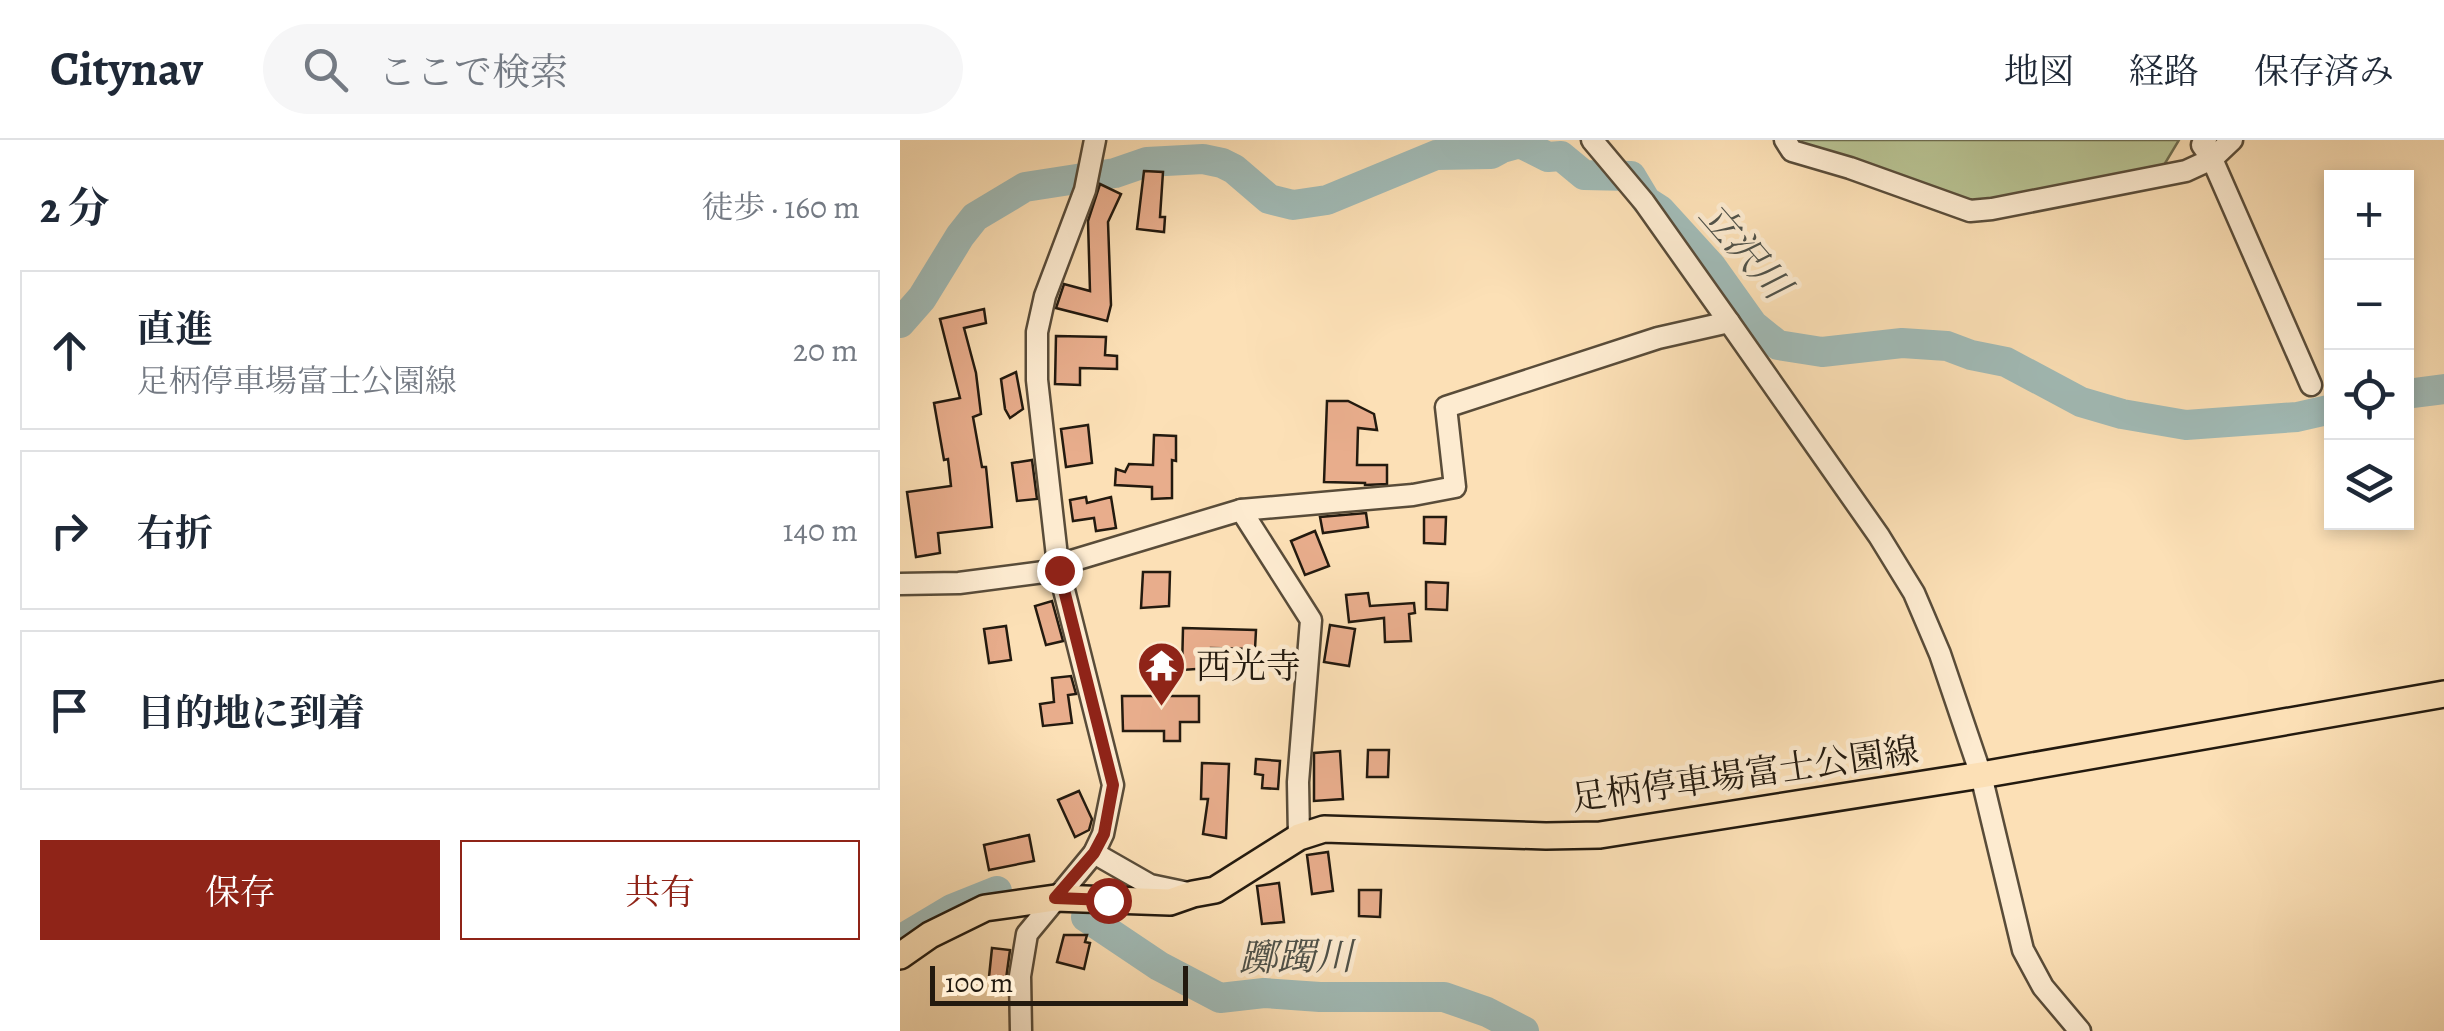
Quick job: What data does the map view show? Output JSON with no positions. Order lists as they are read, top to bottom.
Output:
{
  "streets": {
    "main road": ["足柄停車場富士公園線"]
  },
  "water": ["立沢川", "躑躅川"],
  "places": {
    "temple": ["西光寺"]
  },
  "scale_bar": "100 m",
  "page": {
    "header": "Citynav",
    "search": "ここで検索",
    "nav": ["地図", "経路", "保存済み"],
    "heading": ["2 分", "徒歩 · 160 m"],
    "map_buttons": ["+", "−"],
    "list": [
      ["直進", "足柄停車場富士公園線", "20 m"],
      ["右折", "140 m"],
      "目的地に到着"
    ],
    "buttons": ["保存", "共有"],
    "scale": "100 m"
  }
}
